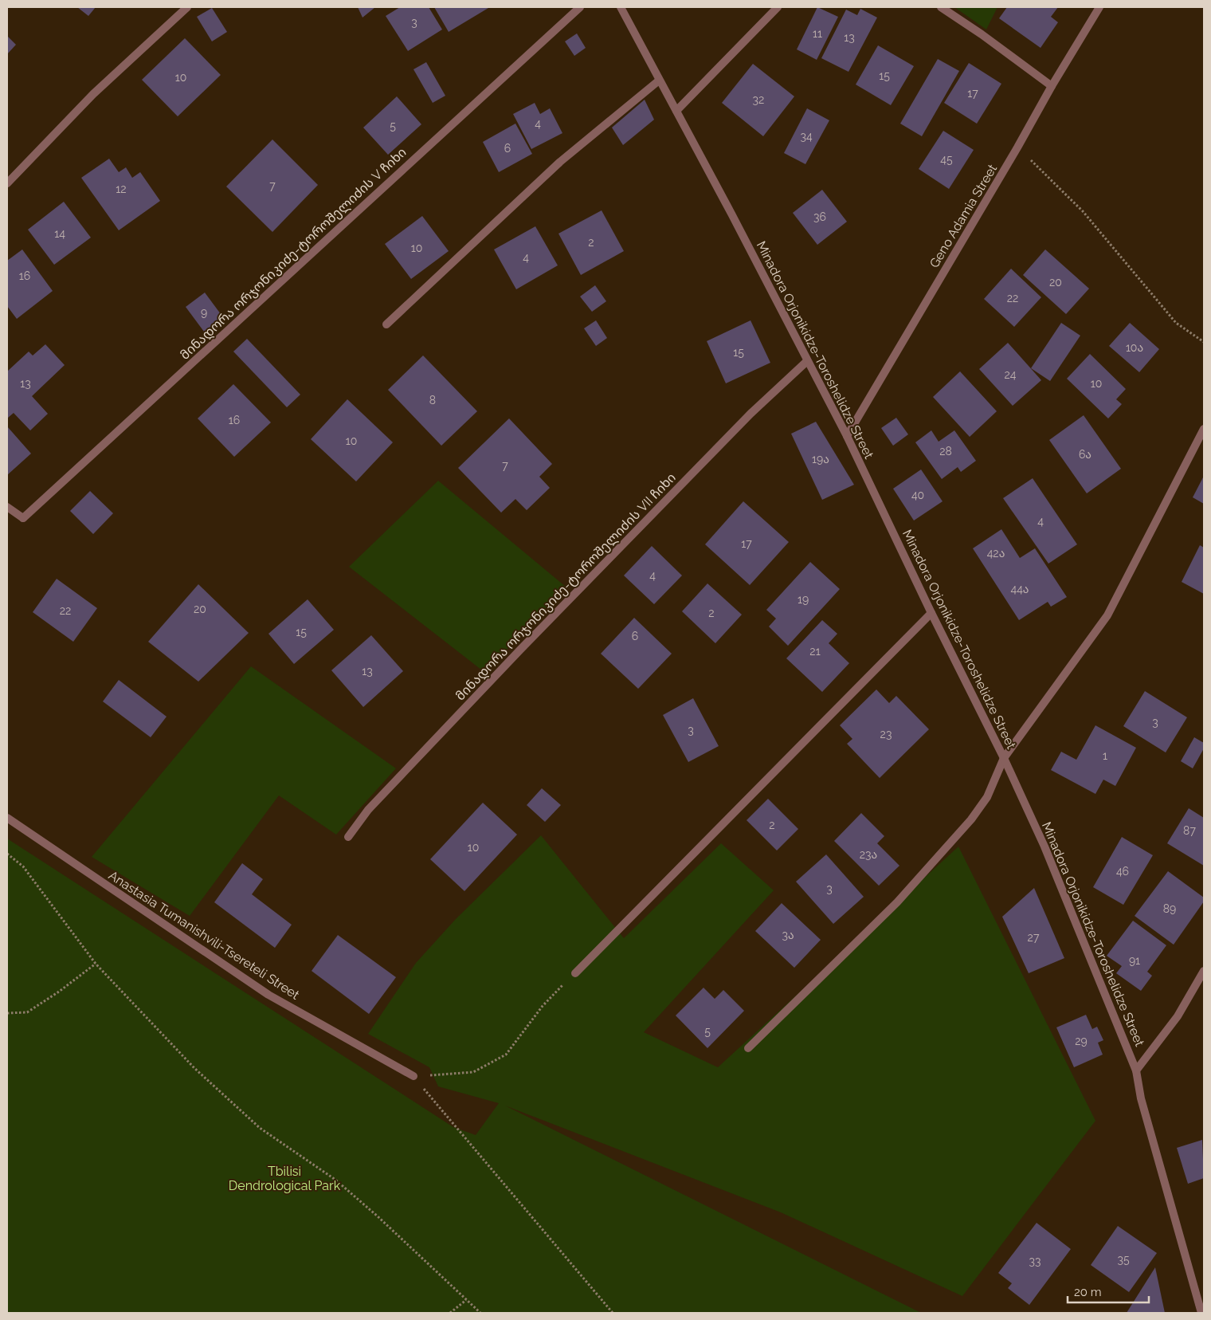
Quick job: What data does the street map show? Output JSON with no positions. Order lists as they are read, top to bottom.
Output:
{
  "streets": {
    "street": [
      "Geno Adamia Street",
      "მინადორა ორჯონიკიძე-ტოროშელიძის V ჩიხი",
      "Minadora Orjonikidze-Toroshelidze Street",
      "მინადორა ორჯონიკიძე-ტოროშელიძის VII ჩიხი",
      "Anastasia Tumanishvili-Tsereteli Street"
    ]
  },
  "crossings": [
    ["Geno Adamia Street", "Minadora Orjonikidze-Toroshelidze Street"],
    ["Minadora Orjonikidze-Toroshelidze Street", "მინადორა ორჯონიკიძე-ტოროშელიძის VII ჩიხი"]
  ],
  "parks": ["Tbilisi Dendrological Park"],
  "house_numbers": [
    "3",
    "11",
    "13",
    "15",
    "10",
    "17",
    "32",
    "4",
    "5",
    "34",
    "6",
    "45",
    "7",
    "12",
    "36",
    "14",
    "2",
    "10",
    "4",
    "16",
    "20",
    "22",
    "9",
    "10ა",
    "15",
    "24",
    "13",
    "10",
    "8",
    "16",
    "10",
    "28",
    "6ა",
    "19ა",
    "7",
    "40",
    "4",
    "17",
    "42ა",
    "4",
    "44ა",
    "19",
    "20",
    "22",
    "2",
    "15",
    "6",
    "21",
    "13",
    "3",
    "3",
    "23",
    "1",
    "2",
    "87",
    "10",
    "23ა",
    "46",
    "3",
    "89",
    "3ა",
    "27",
    "91",
    "5",
    "29",
    "35",
    "33"
  ],
  "scale_bar": "20 m"
}
